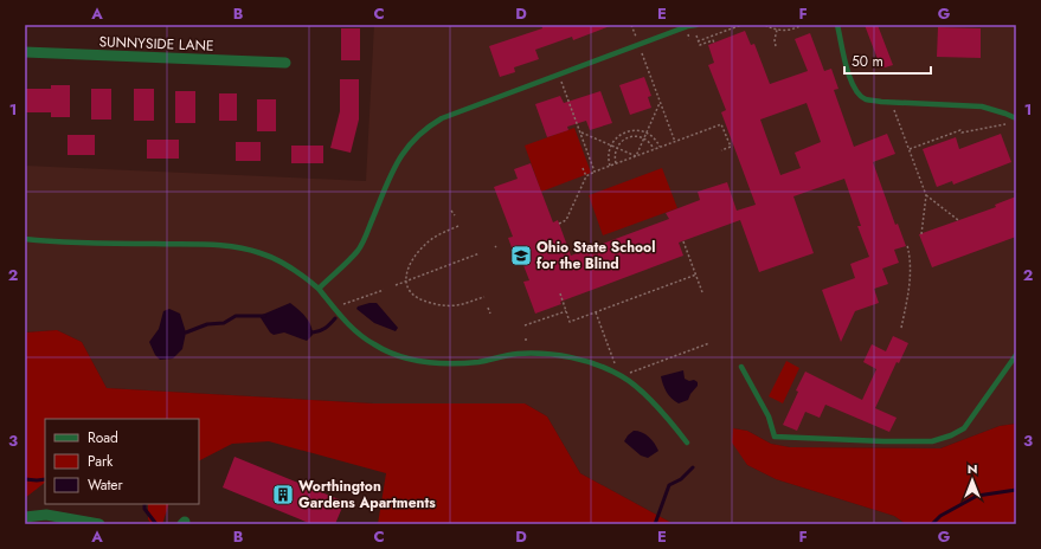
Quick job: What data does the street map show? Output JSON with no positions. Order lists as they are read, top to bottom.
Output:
{
  "streets": {
    "street": ["SUNNYSIDE LANE"]
  },
  "places": {
    "school or university": ["Ohio State School for the Blind"],
    "building": ["Worthington Gardens Apartments"]
  },
  "legend": ["Road", "Park", "Water"],
  "scale_bar": "50 m",
  "north": "top",
  "grid": {
    "columns": [
      "A",
      "B",
      "C",
      "D",
      "E",
      "F",
      "G"
    ],
    "rows": ["1", "2", "3"]
  }
}
